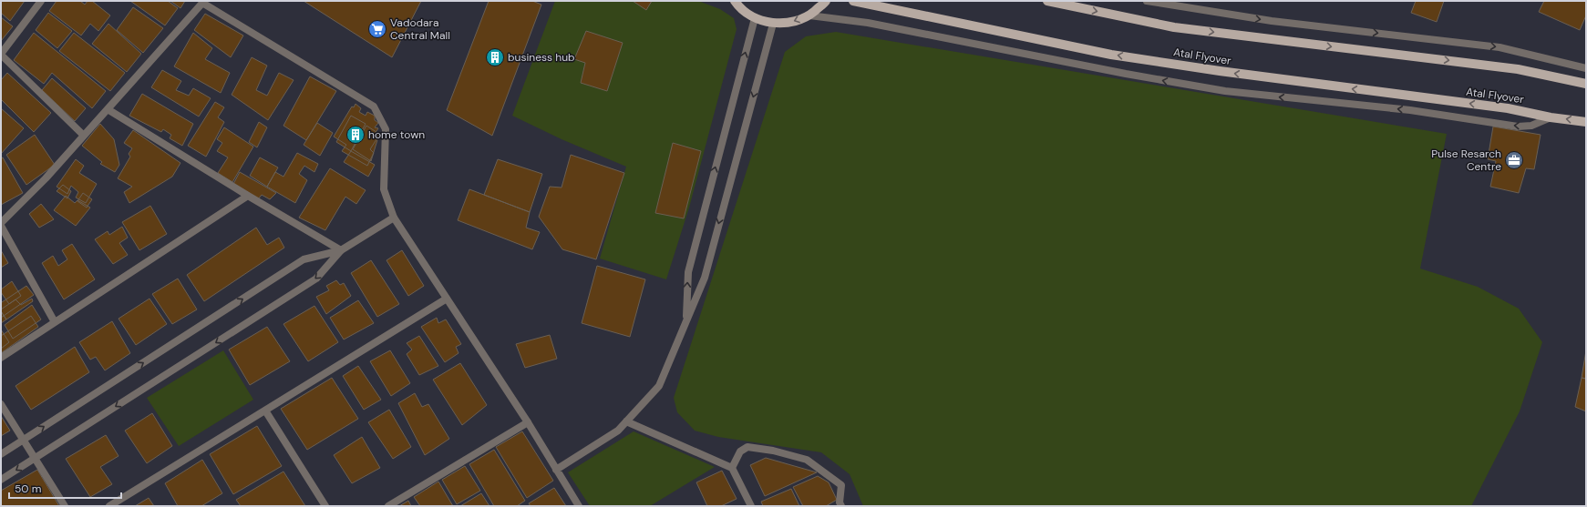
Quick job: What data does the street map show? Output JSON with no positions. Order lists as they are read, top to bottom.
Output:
{
  "streets": {
    "main road": ["Atal Flyover"]
  },
  "places": {
    "supermarket": ["Vadodara Central Mall"],
    "building": ["business hub", "home town"],
    "office": ["Pulse Resarch Centre"]
  },
  "scale_bar": "50 m"
}
